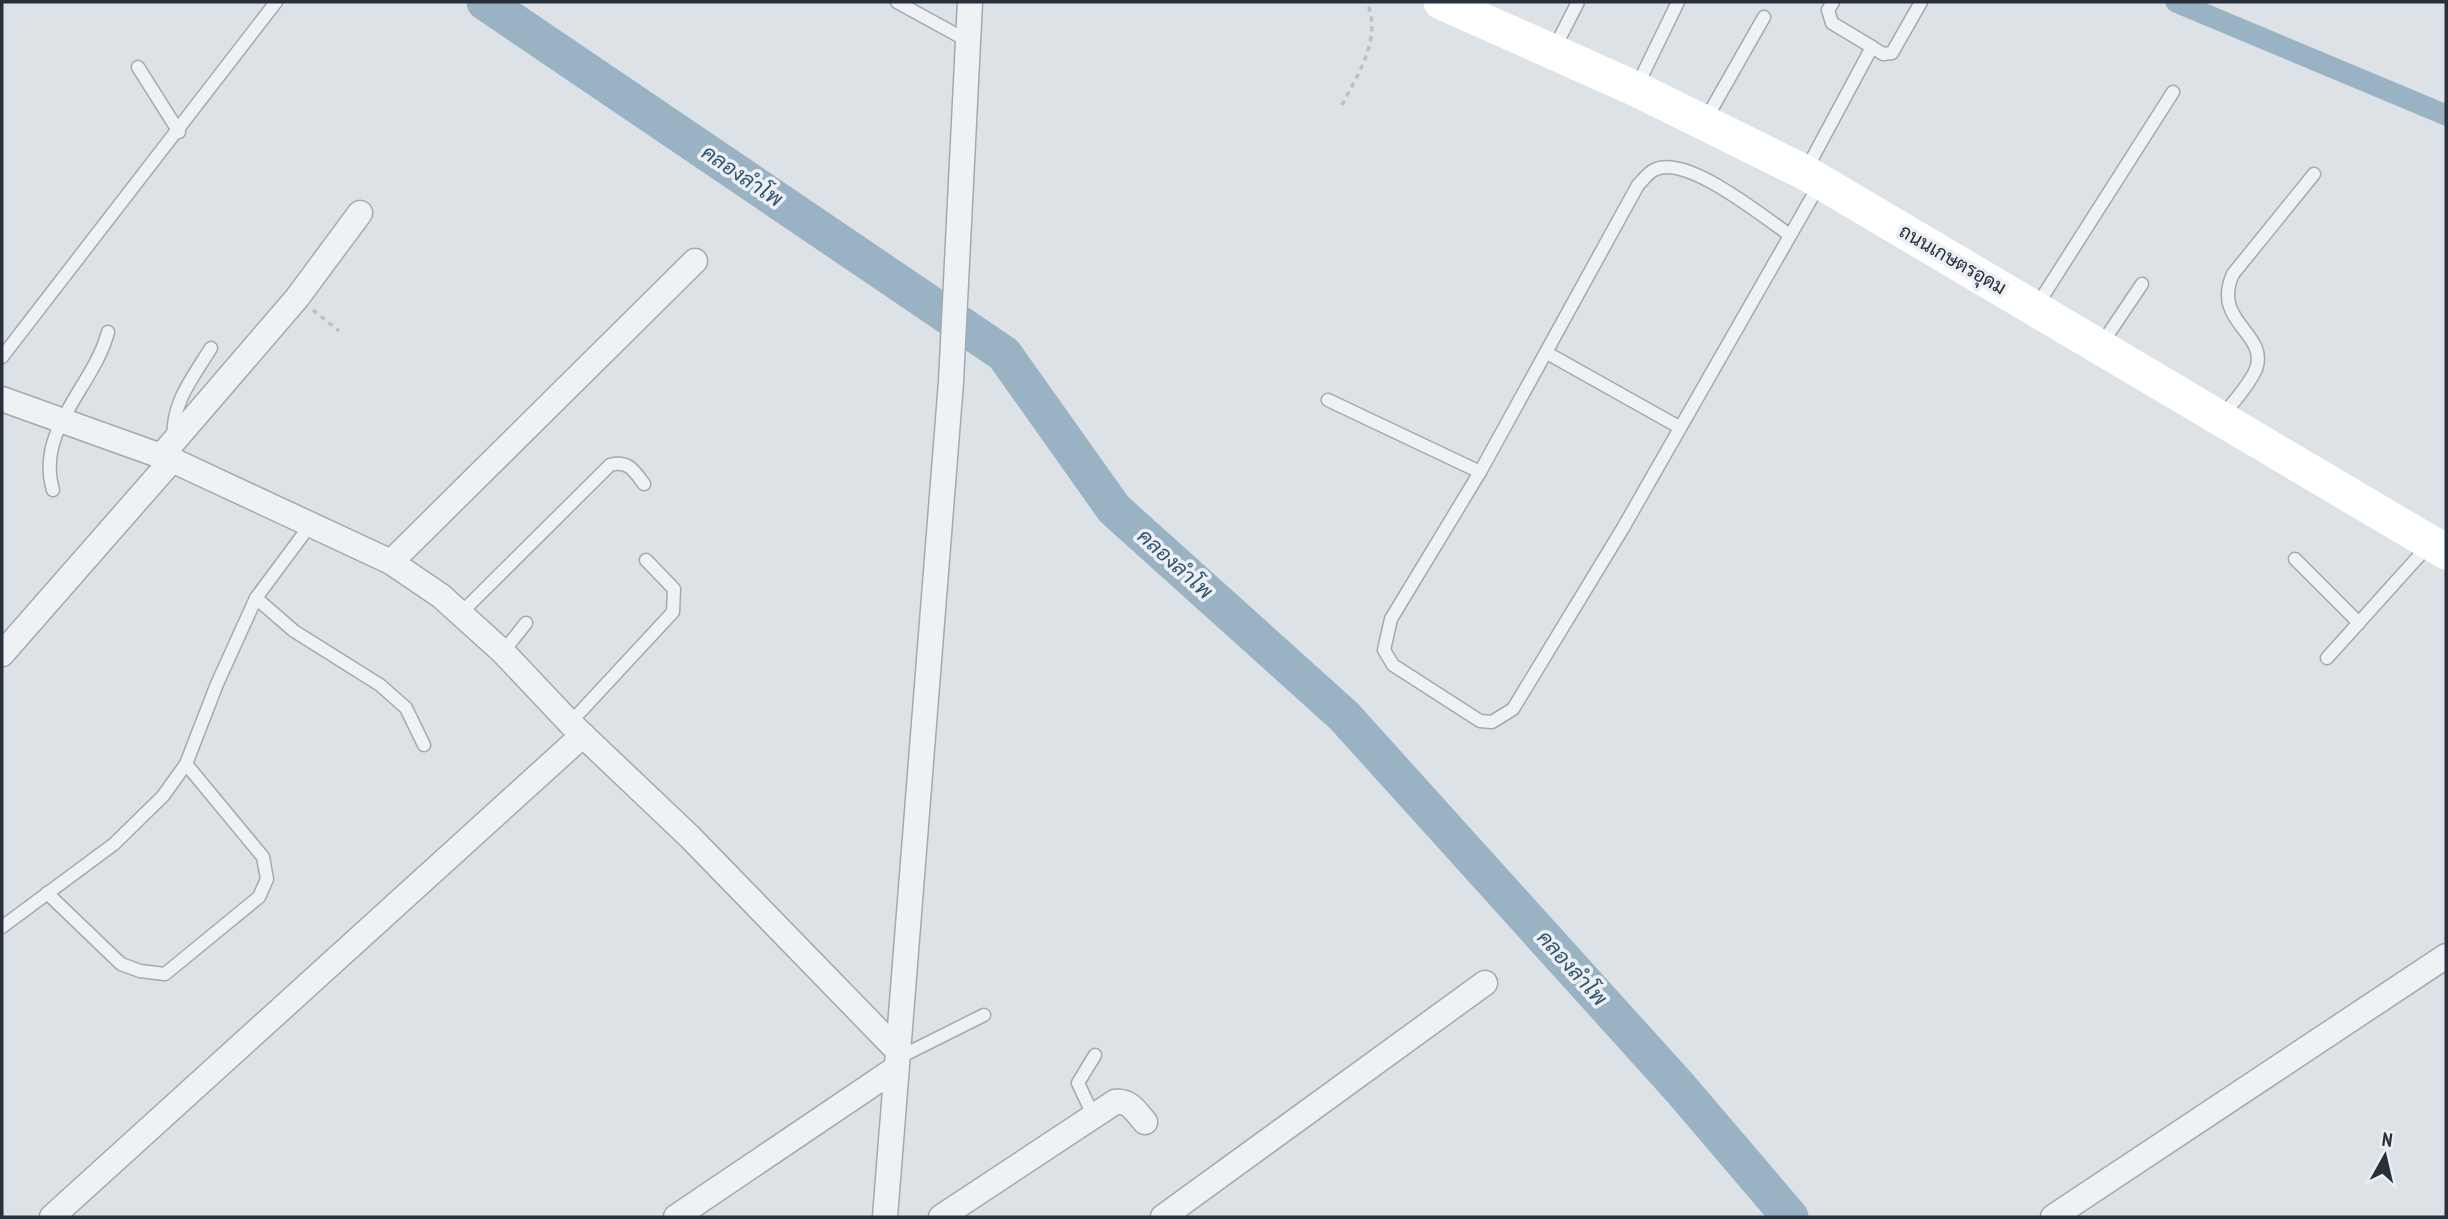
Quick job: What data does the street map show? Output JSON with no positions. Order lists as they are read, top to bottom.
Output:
{
  "streets": {
    "street": ["ถนนเกษตรอุดม"]
  },
  "water": ["คลองลำโพ"],
  "north": "top"
}
